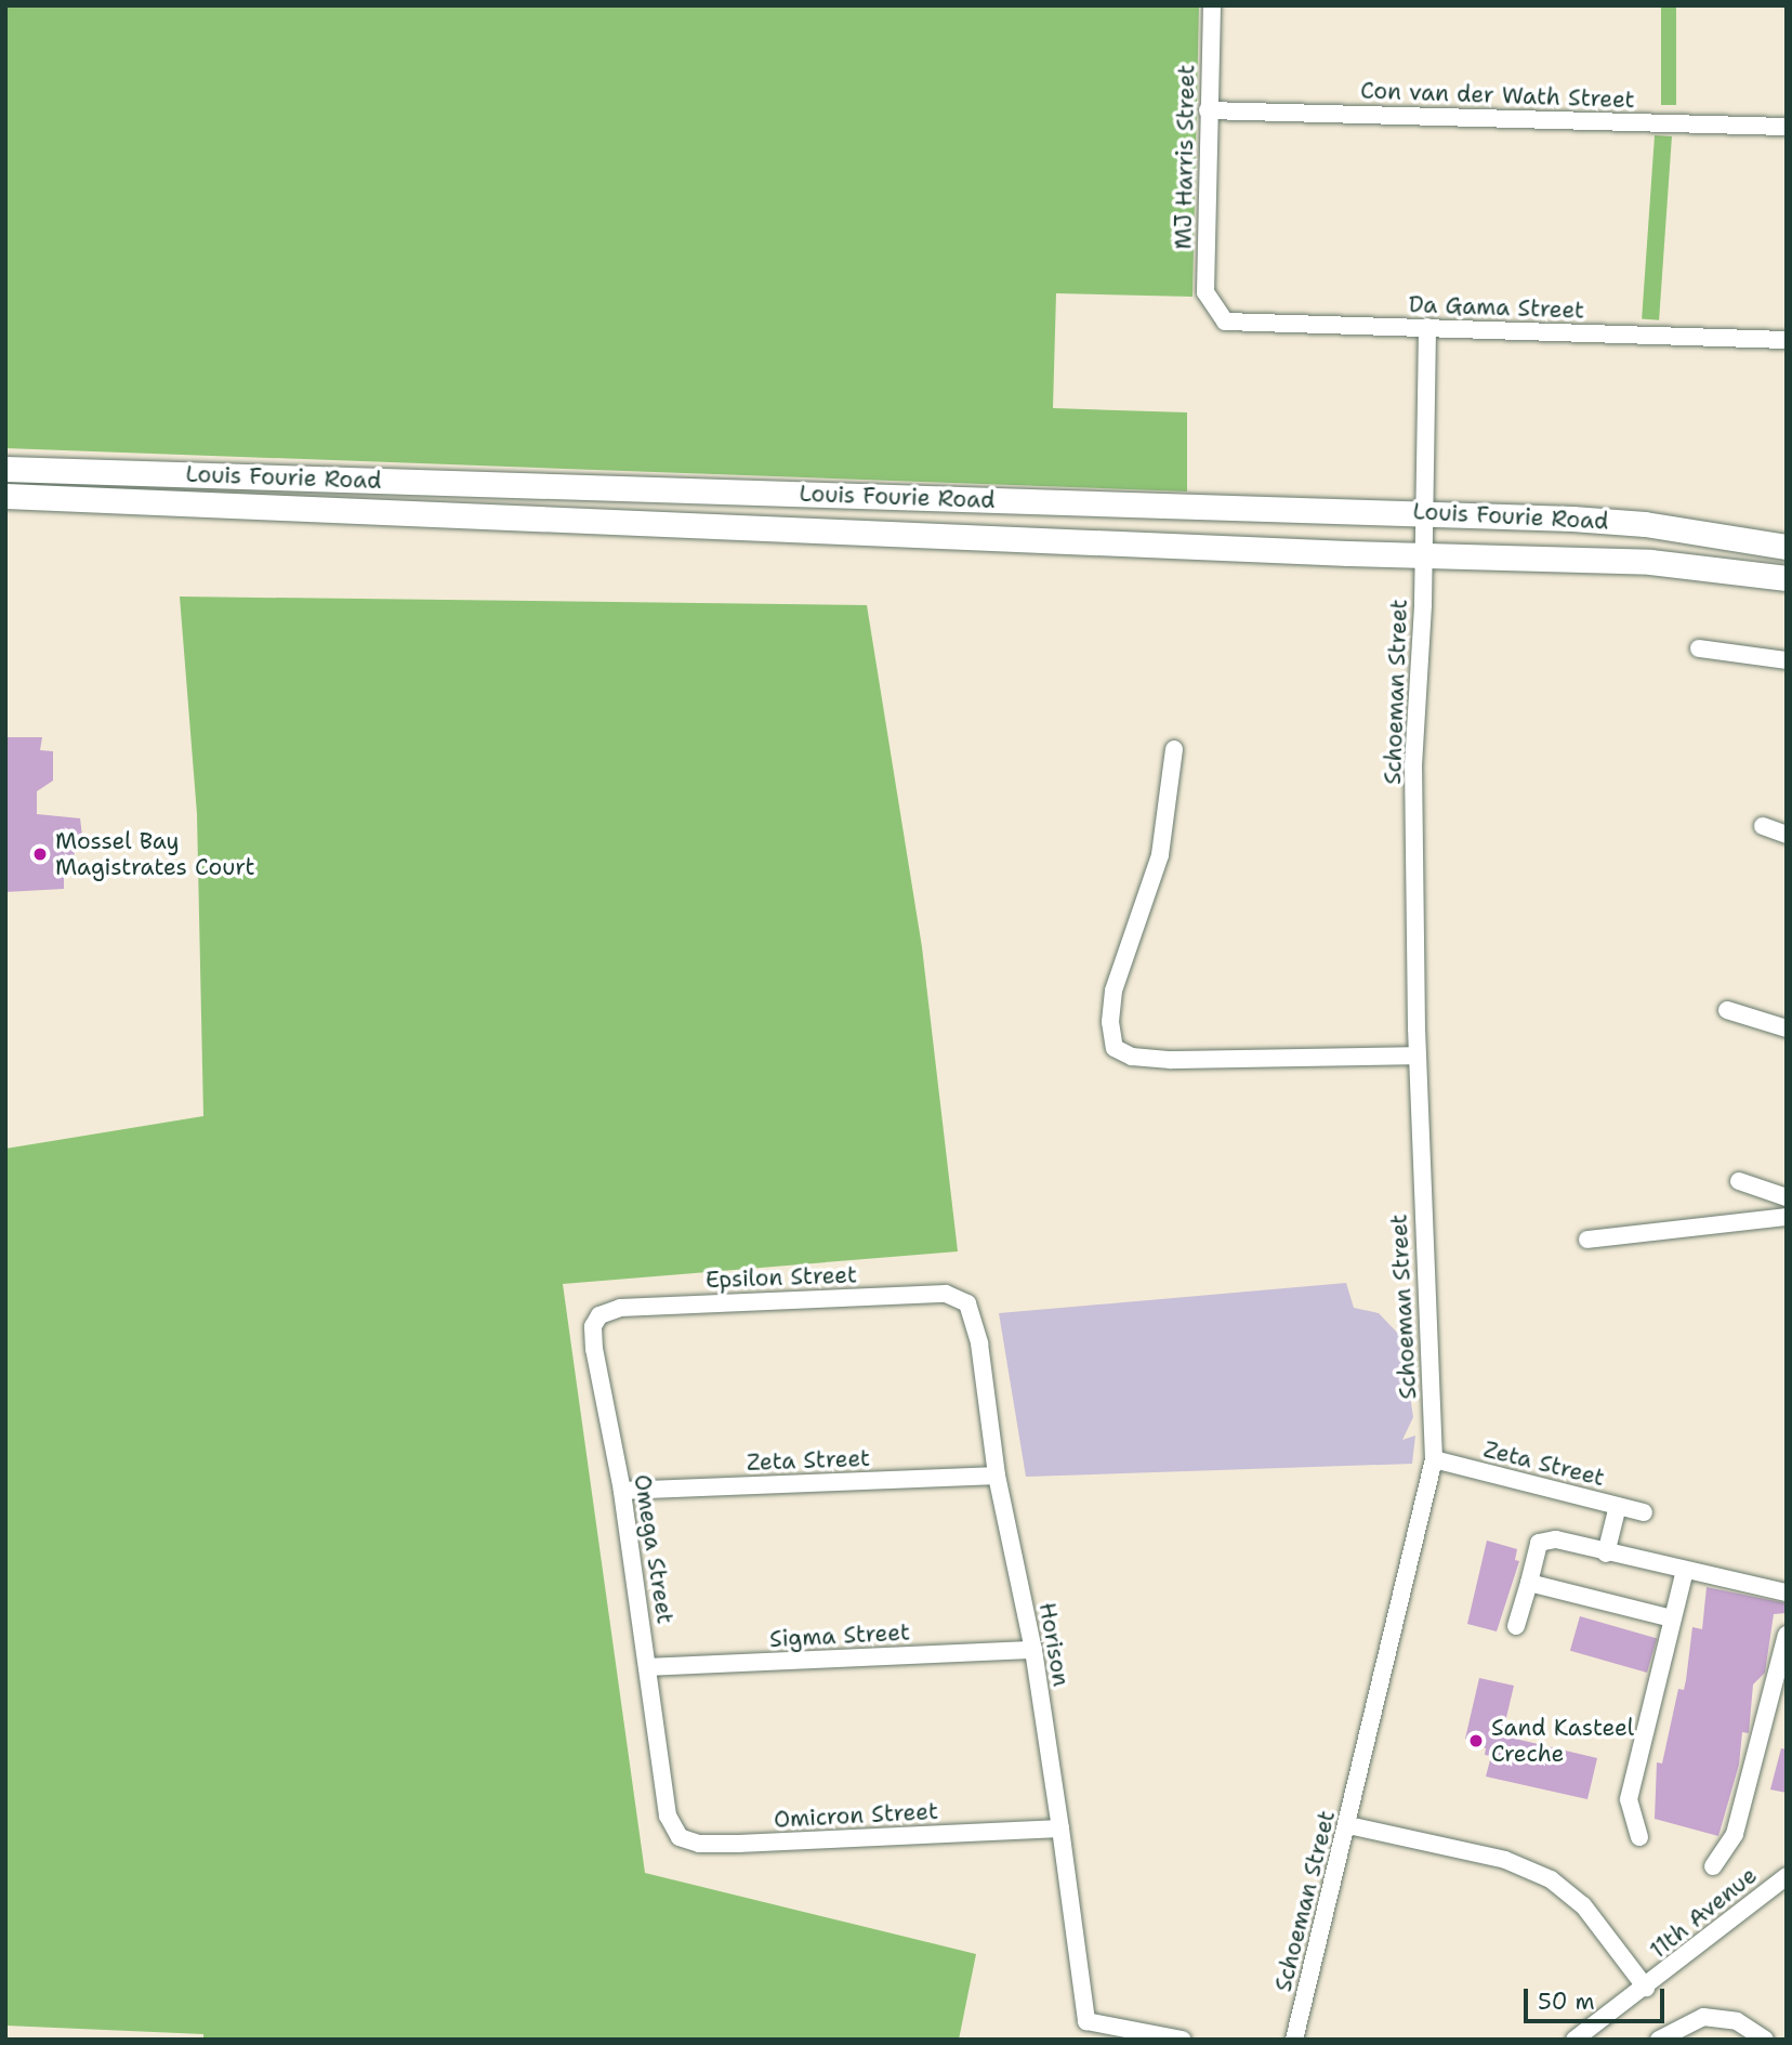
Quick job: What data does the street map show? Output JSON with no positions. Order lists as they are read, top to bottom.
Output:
{
  "streets": {
    "main road": ["Louis Fourie Road"],
    "street": [
      "Con van der Wath Street",
      "MJ Harris Street",
      "Da Gama Street",
      "Schoeman Street",
      "Epsilon Street",
      "Zeta Street",
      "Omega Street",
      "Sigma Street",
      "Horison",
      "Omicron Street",
      "11th Avenue"
    ]
  },
  "crossings": [
    ["Con van der Wath Street", "MJ Harris Street"],
    ["MJ Harris Street", "Da Gama Street"],
    ["Da Gama Street", "Schoeman Street"],
    ["Louis Fourie Road", "Schoeman Street"],
    ["Schoeman Street", "Zeta Street"],
    ["Epsilon Street", "Omega Street"],
    ["Epsilon Street", "Horison"],
    ["Zeta Street", "Omega Street"],
    ["Zeta Street", "Horison"],
    ["Omega Street", "Sigma Street"],
    ["Omega Street", "Omicron Street"],
    ["Sigma Street", "Horison"],
    ["Horison", "Omicron Street"]
  ],
  "places": ["Mossel Bay Magistrates Court", "Sand Kasteel Creche"],
  "scale_bar": "50 m"
}
